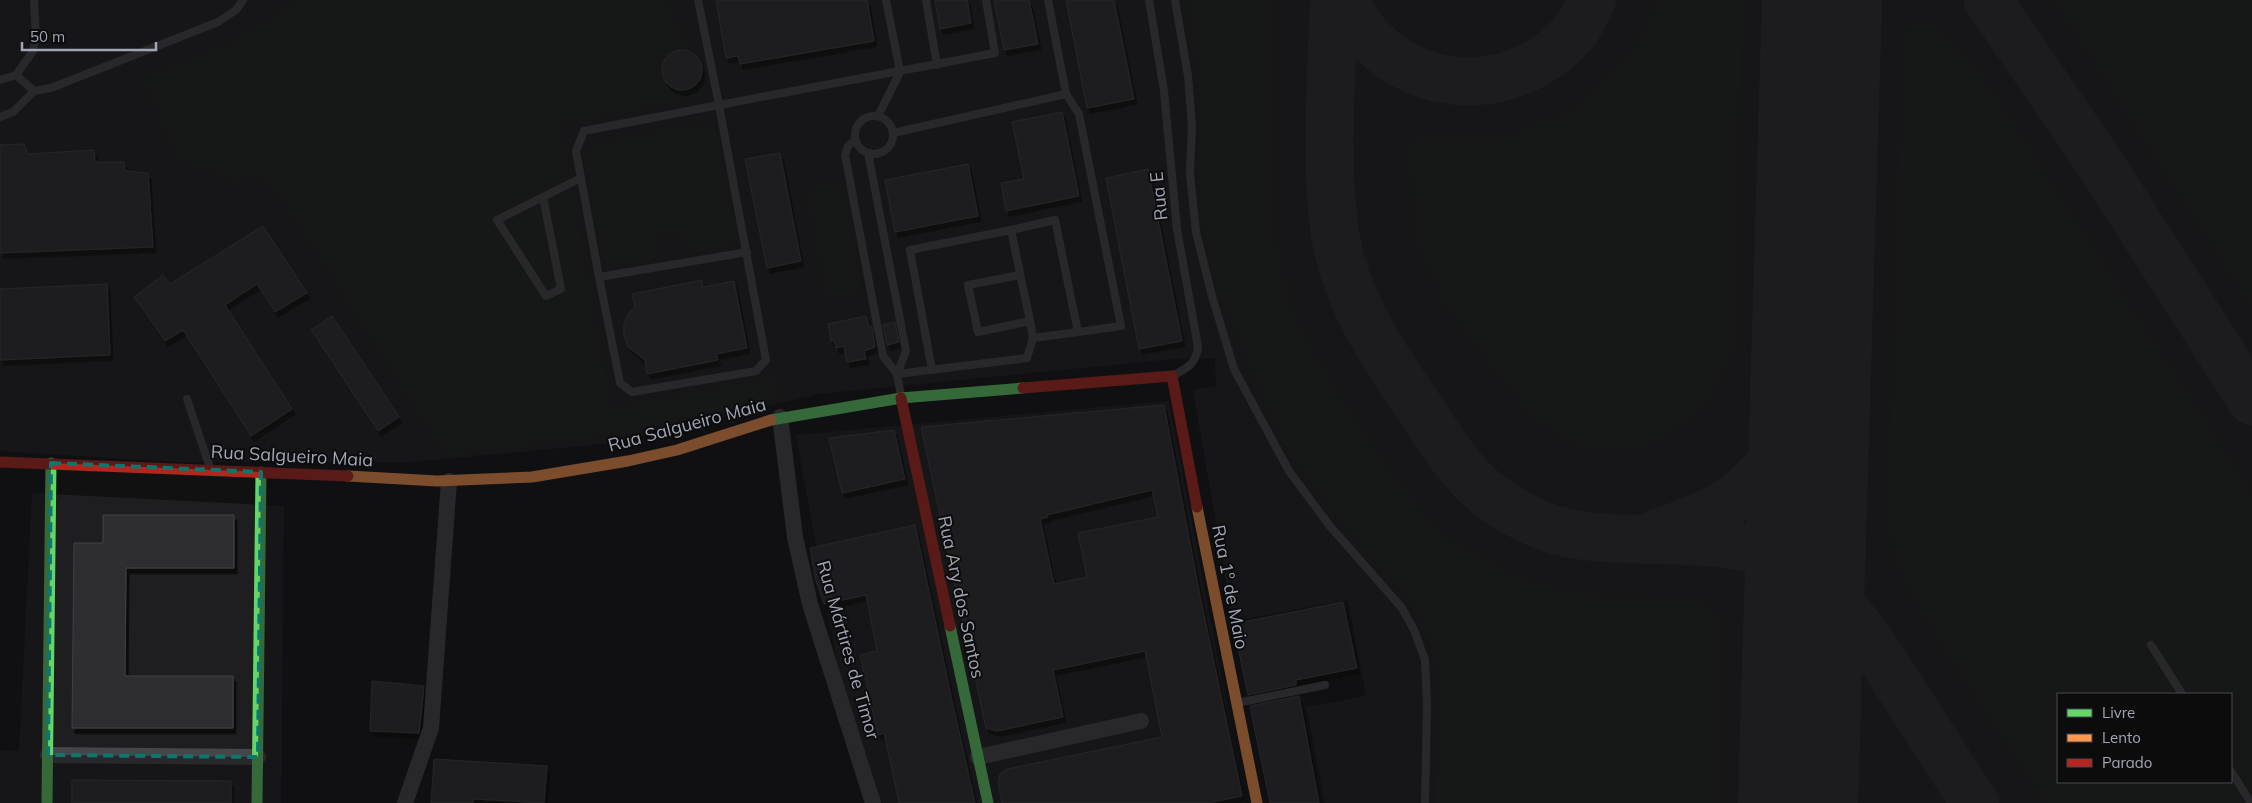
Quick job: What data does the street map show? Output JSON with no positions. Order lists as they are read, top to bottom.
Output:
{
  "streets": {
    "street": [
      "Rua Salgueiro Maia",
      "Rua 1º de Maio",
      "Rua Ary dos Santos",
      "Rua Mártires de Timor"
    ],
    "lane": ["Rua E"]
  },
  "crossings": [
    ["Rua E", "Rua Salgueiro Maia"],
    ["Rua E", "Rua 1º de Maio"],
    ["Rua Salgueiro Maia", "Rua 1º de Maio"],
    ["Rua Salgueiro Maia", "Rua Ary dos Santos"],
    ["Rua Salgueiro Maia", "Rua Mártires de Timor"]
  ],
  "legend": ["Livre", "Lento", "Parado"],
  "scale_bar": "50 m"
}
